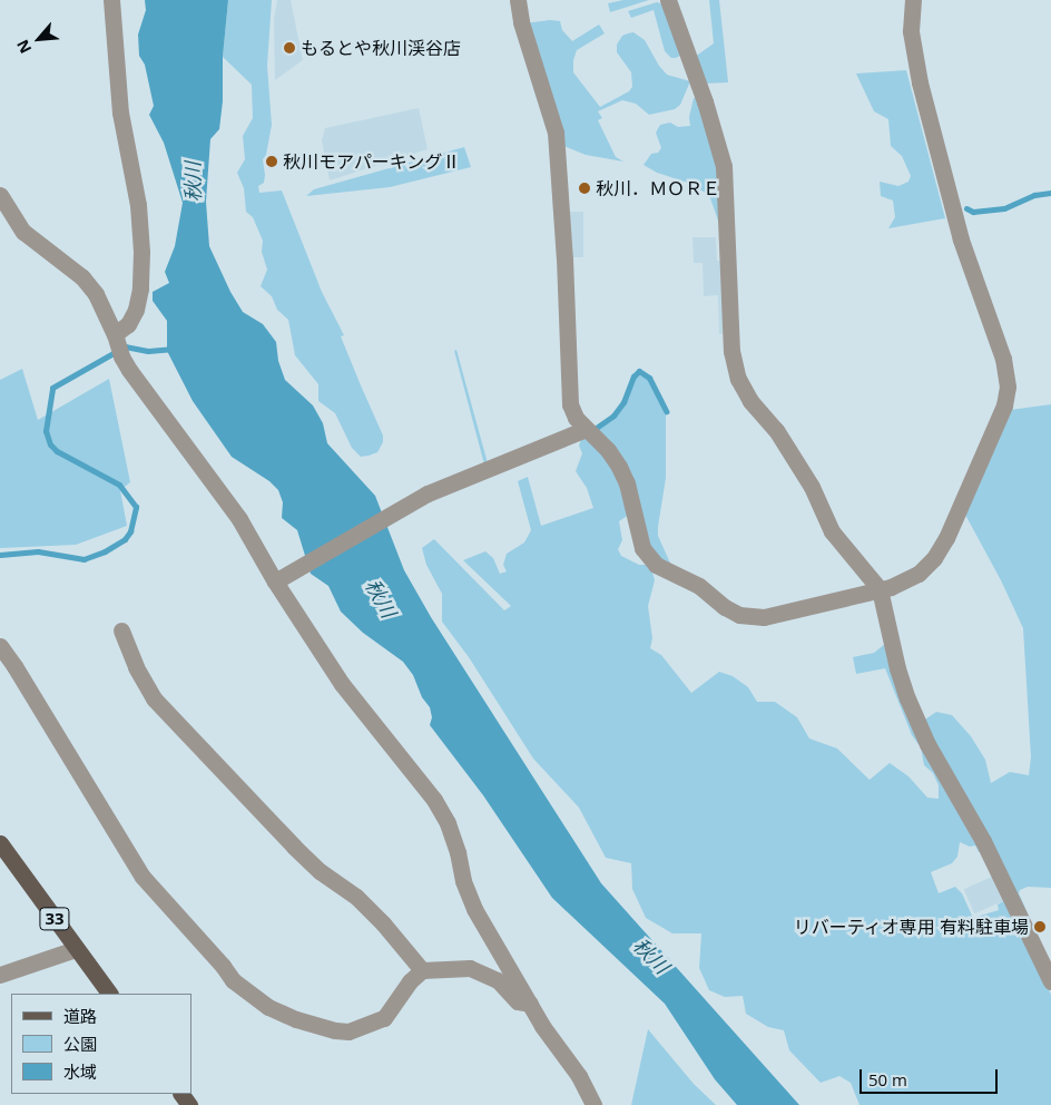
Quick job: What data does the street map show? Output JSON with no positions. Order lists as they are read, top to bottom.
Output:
{
  "streets": {
    "main road": ["33"]
  },
  "water": ["秋川"],
  "places": [
    "もるとや秋川渓谷店",
    "秋川モアパーキングⅡ",
    "秋川．ＭＯＲＥ",
    "リバーティオ専用 有料駐車場"
  ],
  "legend": ["道路", "公園", "水域"],
  "scale_bar": "50 m",
  "north": "bottom left"
}
